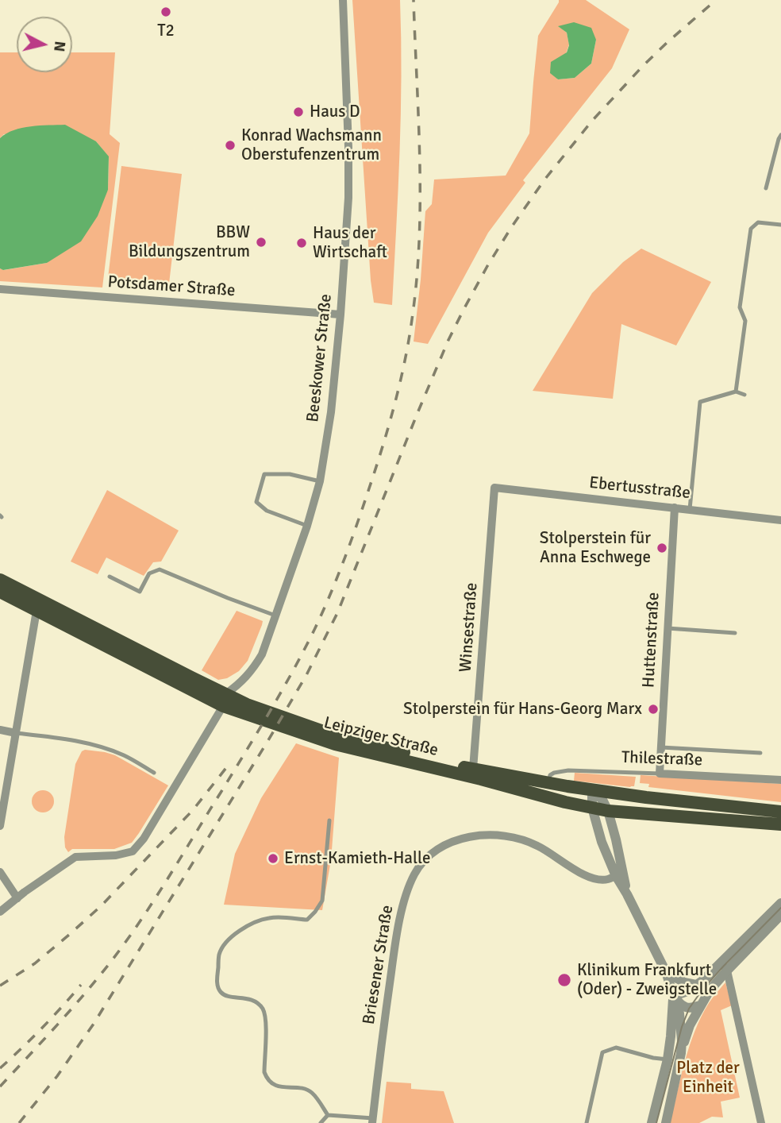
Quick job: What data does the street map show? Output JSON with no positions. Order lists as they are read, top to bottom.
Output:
{
  "streets": {
    "main road": ["Leipziger Straße"],
    "street": [
      "Potsdamer Straße",
      "Beeskower Straße",
      "Ebertusstraße",
      "Winsestraße",
      "Huttenstraße",
      "Thilestraße",
      "Briesener Straße"
    ]
  },
  "crossings": [
    ["Potsdamer Straße", "Beeskower Straße"],
    ["Beeskower Straße", "Leipziger Straße"],
    ["Ebertusstraße", "Winsestraße"],
    ["Ebertusstraße", "Huttenstraße"],
    ["Winsestraße", "Leipziger Straße"],
    ["Huttenstraße", "Thilestraße"],
    ["Leipziger Straße", "Thilestraße"]
  ],
  "parks": ["Platz der Einheit"],
  "places": [
    "T2",
    "Haus D",
    "Konrad Wachsmann Oberstufenzentrum",
    "BBW Bildungszentrum",
    "Haus der Wirtschaft",
    "Stolperstein für Anna Eschwege",
    "Stolperstein für Hans-Georg Marx",
    "Ernst-Kamieth-Halle",
    "Klinikum Frankfurt (Oder) - Zweigstelle"
  ],
  "north": "right"
}
